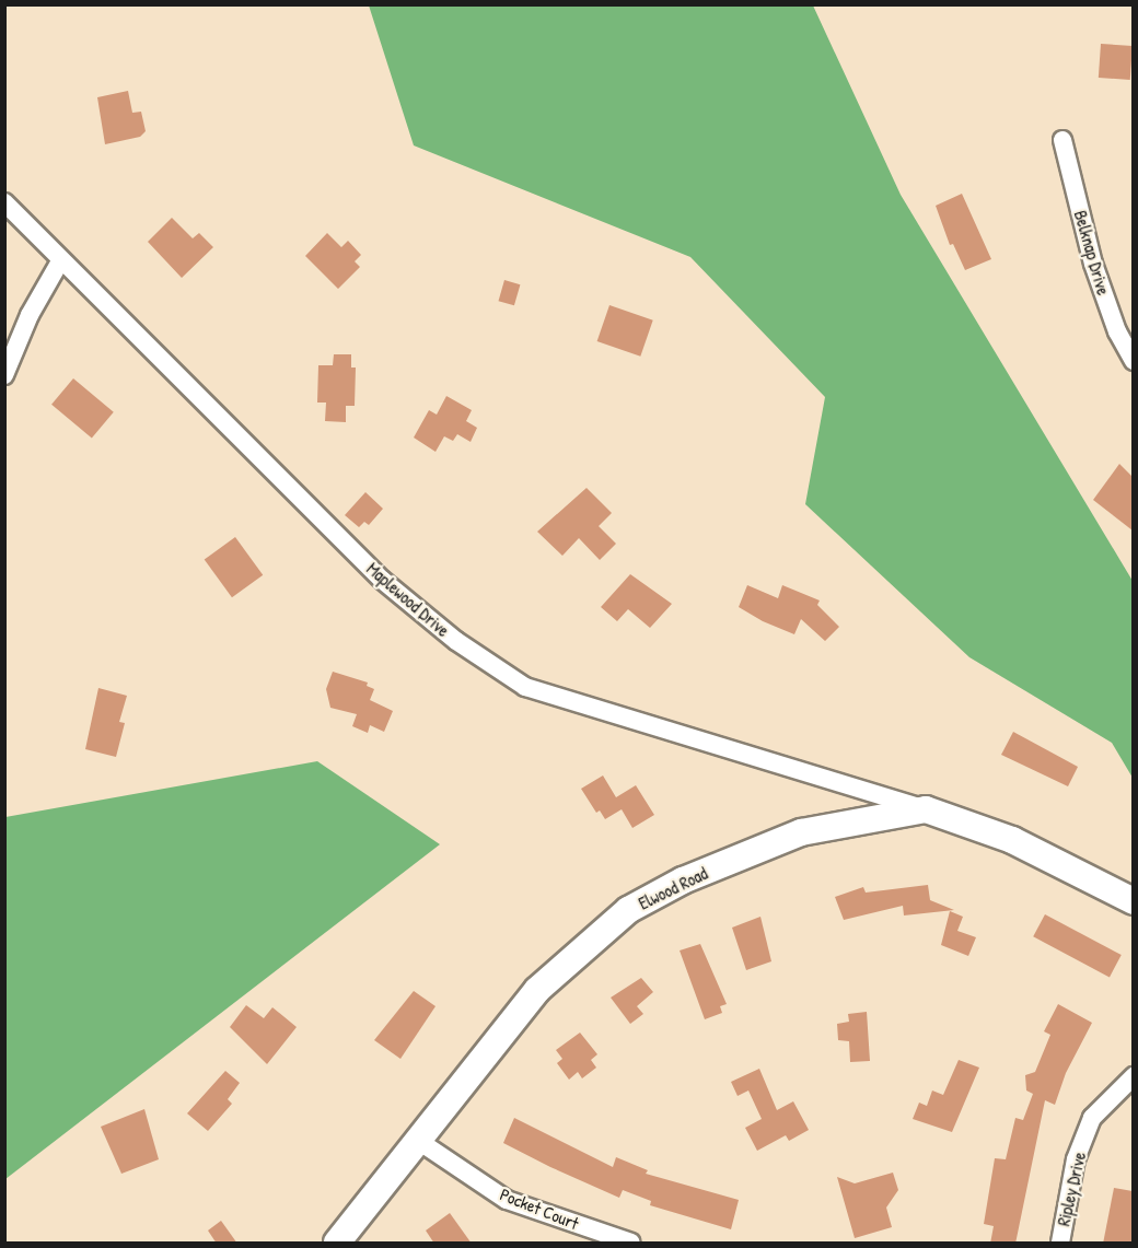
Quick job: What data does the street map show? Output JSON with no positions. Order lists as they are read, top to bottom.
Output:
{
  "streets": {
    "main road": ["Elwood Road"],
    "street": [
      "Belknap Drive",
      "Maplewood Drive",
      "Ripley Drive",
      "Pocket Court"
    ]
  },
  "crossings": [
    ["Maplewood Drive", "Elwood Road"],
    ["Elwood Road", "Pocket Court"]
  ]
}
